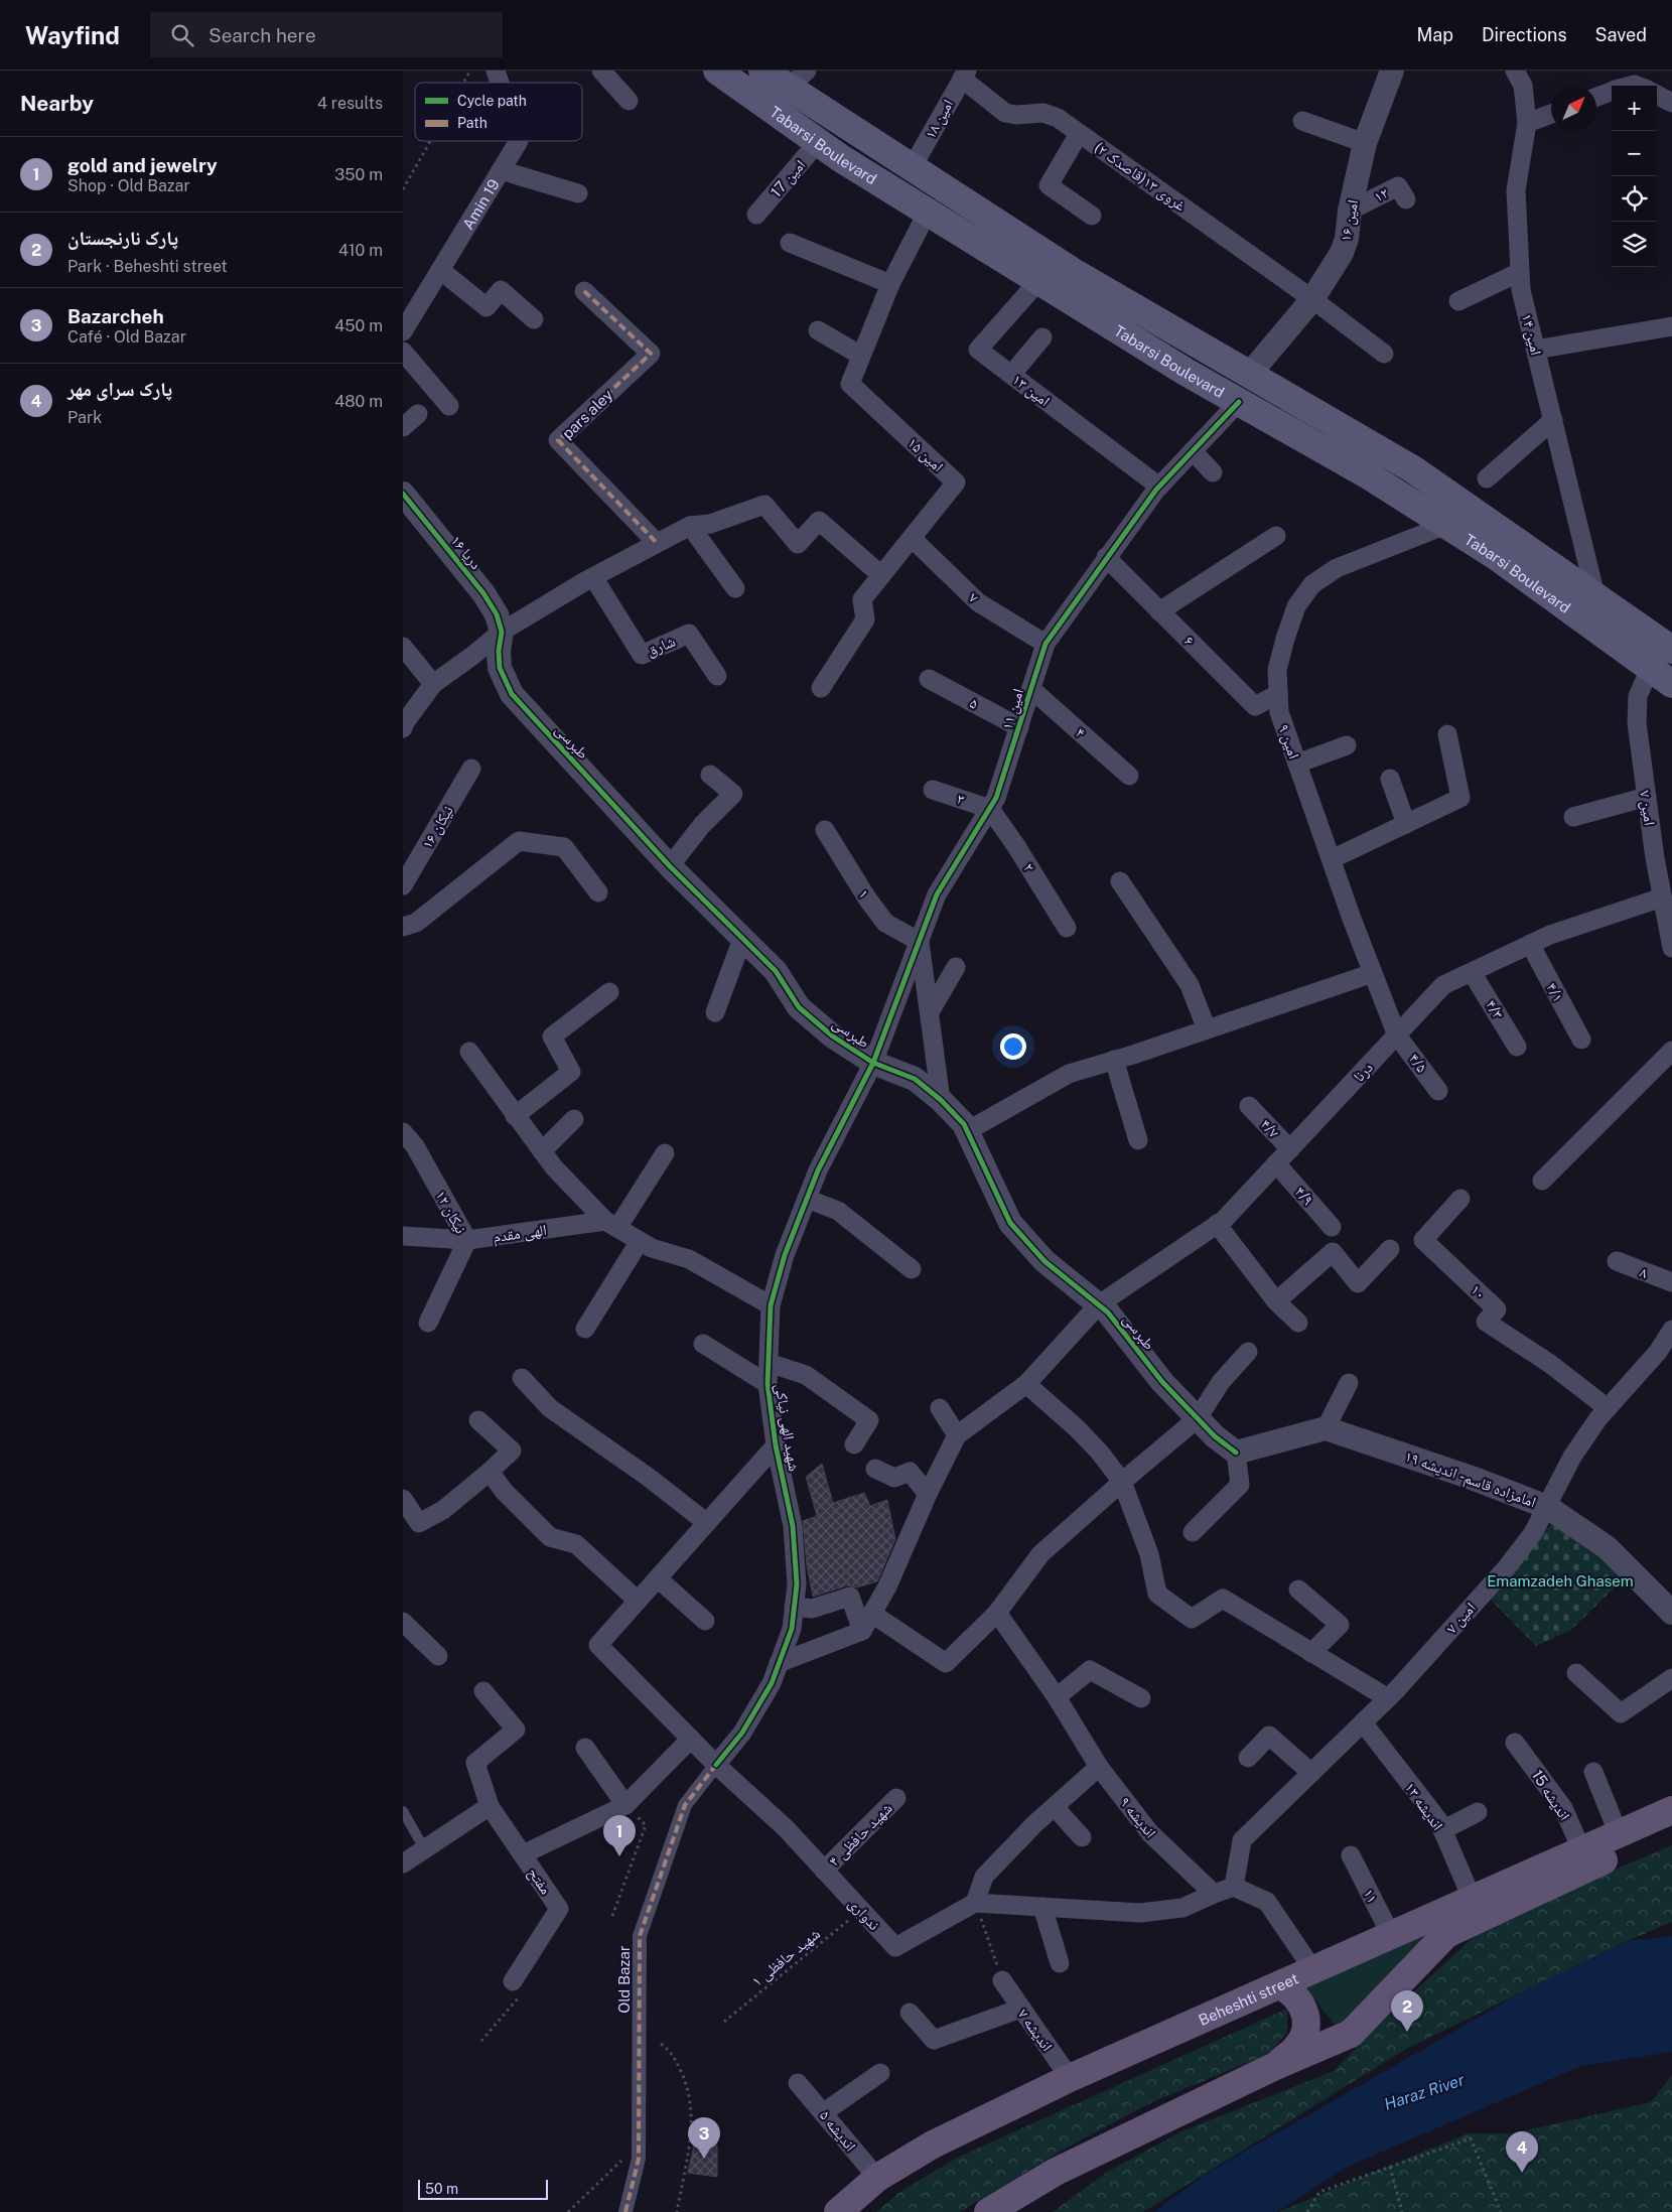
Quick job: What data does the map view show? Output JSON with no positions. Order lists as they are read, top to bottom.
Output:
{
  "streets": {
    "main road": ["Tabarsi Boulevard", "Beheshti street"],
    "street": [
      "امین ۱۸",
      "غروی ۱۳(قاصدک ۲)",
      "امین 17",
      "۱۲",
      "Amin 19",
      "امین ۱۶",
      "امین ۱۴",
      "امین ۱۳",
      "pars aley",
      "امین ۱۵",
      "دریا ۱۶",
      "۷",
      "۶",
      "شارق",
      "۵",
      "امین ۱۱",
      "۴",
      "طبرسی",
      "امین ۹",
      "۳",
      "امین ۷",
      "نیکان ۱۶",
      "۲",
      "۱",
      "۴/۱",
      "۴/۳",
      "۴/۵",
      "درنا",
      "۴/۷",
      "۴/۹",
      "نیکان ۱۲",
      "الهی مقدم",
      "۸",
      "۱۰",
      "شهید الهی نیاکی",
      "امامزاده قاسم - اندیشه ۱۹",
      "اندیشه 15",
      "اندیشه ۱۳",
      "اندیشه ۹",
      "شهید حافظی ۴",
      "مفتح",
      "۱۱",
      "ندواری",
      "Old Bazar",
      "اندیشه ۷",
      "اندیشه ۵"
    ],
    "path": ["شهید حافظی ۱"]
  },
  "crossings": [
    ["امین ۱۸", "Tabarsi Boulevard"],
    ["امین ۱۸", "غروی ۱۳(قاصدک ۲)"],
    ["Tabarsi Boulevard", "امین 17"],
    ["Tabarsi Boulevard", "امین ۱۶"],
    ["Tabarsi Boulevard", "امین ۱۴"],
    ["Tabarsi Boulevard", "امین ۱۳"],
    ["Tabarsi Boulevard", "امین ۱۵"],
    ["Tabarsi Boulevard", "امین ۱۱"],
    ["Tabarsi Boulevard", "امین ۹"],
    ["Tabarsi Boulevard", "امین ۷"],
    ["غروی ۱۳(قاصدک ۲)", "امین ۱۶"],
    ["۱۲", "امین ۱۶"],
    ["امین ۱۳", "امین ۱۱"],
    ["امین ۱۵", "۷"],
    ["دریا ۱۶", "طبرسی"],
    ["۷", "امین ۱۱"],
    ["۶", "امین ۱۱"],
    ["۶", "امین ۹"],
    ["۵", "امین ۱۱"],
    ["امین ۱۱", "۴"],
    ["امین ۱۱", "طبرسی"],
    ["امین ۱۱", "۳"],
    ["امین ۱۱", "۲"],
    ["امین ۱۱", "۱"],
    ["امین ۱۱", "شهید الهی نیاکی"],
    ["طبرسی", "درنا"],
    ["طبرسی", "شهید الهی نیاکی"],
    ["امین ۹", "۴/۵"],
    ["امین ۹", "درنا"],
    ["۳", "۲"],
    ["امین ۷", "درنا"],
    ["امین ۷", "۱۰"],
    ["امین ۷", "امامزاده قاسم - اندیشه ۱۹"],
    ["امین ۷", "اندیشه ۱۳"],
    ["۴/۱", "درنا"],
    ["۴/۳", "درنا"],
    ["۴/۵", "درنا"],
    ["درنا", "۴/۷"],
    ["درنا", "۴/۹"],
    ["نیکان ۱۲", "الهی مقدم"],
    ["شهید الهی نیاکی", "ندواری"],
    ["شهید الهی نیاکی", "Old Bazar"],
    ["اندیشه 15", "Beheshti street"],
    ["اندیشه ۱۳", "Beheshti street"],
    ["شهید حافظی ۴", "ندواری"],
    ["۱۱", "Beheshti street"],
    ["ندواری", "شهید حافظی ۱"],
    ["ندواری", "Old Bazar"],
    ["Beheshti street", "اندیشه ۷"],
    ["Beheshti street", "اندیشه ۵"]
  ],
  "water": ["Haraz River"],
  "parks": ["Emamzadeh Ghasem"],
  "legend": ["Cycle path", "Path"],
  "scale_bar": "50 m",
  "north": "top right",
  "page": {
    "header": "Wayfind",
    "search": "Search here",
    "nav": ["Map", "Directions", "Saved"],
    "heading": ["Nearby", "4 results"],
    "map_buttons": ["+", "−"],
    "list": [
      {
        "mark": "1",
        "name": "gold and jewelry",
        "note": "Shop · Old Bazar",
        "value": "350 m"
      },
      {
        "mark": "2",
        "name": "پارک نارنجستان",
        "note": "Park · Beheshti street",
        "value": "410 m"
      },
      {
        "mark": "3",
        "name": "Bazarcheh",
        "note": "Café · Old Bazar",
        "value": "450 m"
      },
      {
        "mark": "4",
        "name": "پارک سرای مهر",
        "note": "Park",
        "value": "480 m"
      }
    ],
    "pins": [
      "1",
      "2",
      "3",
      "4"
    ],
    "scale": "50 m"
  }
}
